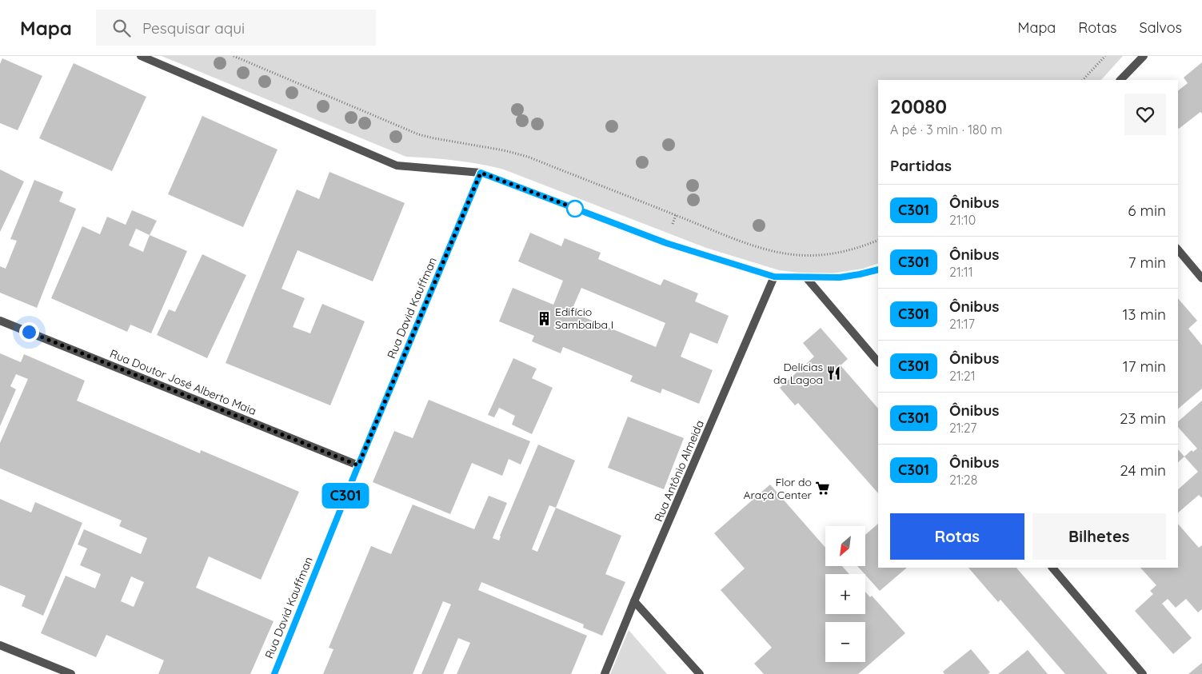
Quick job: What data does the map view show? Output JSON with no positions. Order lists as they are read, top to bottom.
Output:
{
  "streets": {
    "street": ["Rua David Kauffman", "Rua Doutor José Alberto Maia", "Rua Antônio Almeida"]
  },
  "crossings": [
    ["Rua David Kauffman", "Rua Doutor José Alberto Maia"]
  ],
  "places": {
    "building": ["Edifício Sambaíba I"],
    "restaurant": ["Delícias da Lagoa"],
    "supermarket": ["Flor do Araçá Center"]
  },
  "lines": ["bus line C301"],
  "north": "bottom left",
  "page": {
    "header": "Mapa",
    "search": "Pesquisar aqui",
    "nav": ["Mapa", "Rotas", "Salvos"],
    "on_map": "C301",
    "heading": [
      ["20080", "A pé · 3 min · 180 m"],
      "Partidas"
    ],
    "list": [
      {
        "mark": "C301",
        "name": "Ônibus",
        "note": "21:10",
        "value": "6 min"
      },
      {
        "mark": "C301",
        "name": "Ônibus",
        "note": "21:11",
        "value": "7 min"
      },
      {
        "mark": "C301",
        "name": "Ônibus",
        "note": "21:17",
        "value": "13 min"
      },
      {
        "mark": "C301",
        "name": "Ônibus",
        "note": "21:21",
        "value": "17 min"
      },
      {
        "mark": "C301",
        "name": "Ônibus",
        "note": "21:27",
        "value": "23 min"
      },
      {
        "mark": "C301",
        "name": "Ônibus",
        "note": "21:28",
        "value": "24 min"
      }
    ],
    "buttons": ["Rotas", "Bilhetes"],
    "map_buttons": ["+", "−"]
  }
}
